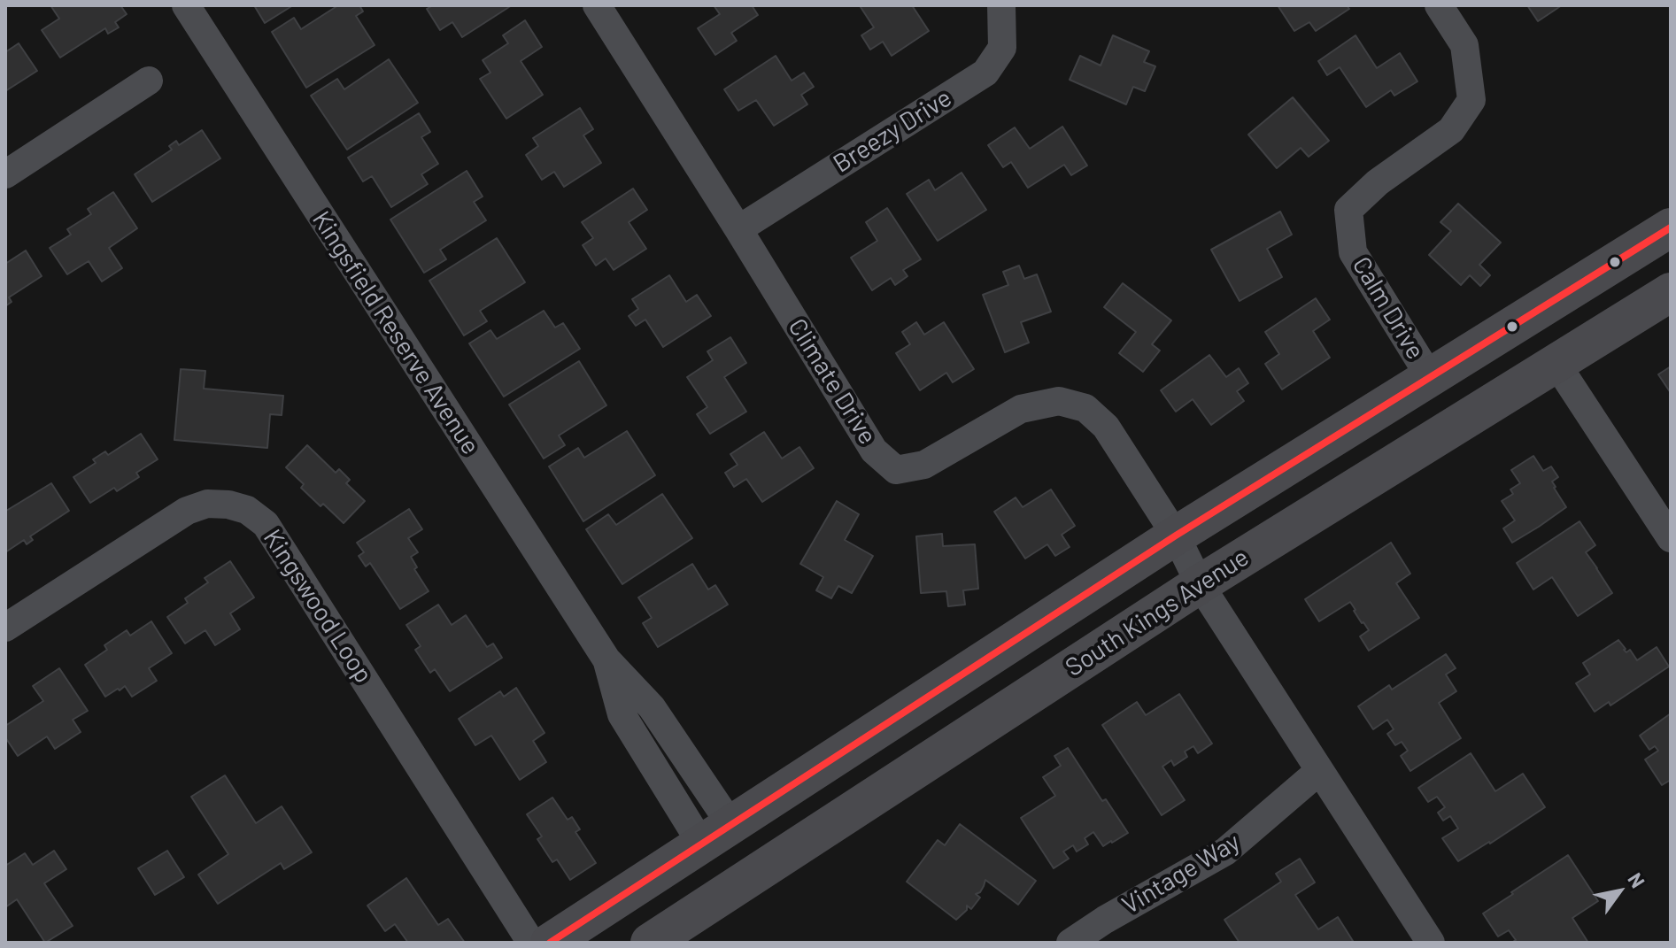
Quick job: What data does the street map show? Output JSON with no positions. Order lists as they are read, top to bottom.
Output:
{
  "streets": {
    "main road": ["South Kings Avenue"],
    "street": [
      "Breezy Drive",
      "Calm Drive",
      "Kingsfield Reserve Avenue",
      "Climate Drive",
      "Kingswood Loop",
      "Vintage Way"
    ]
  },
  "crossings": [
    ["Breezy Drive", "Climate Drive"],
    ["Climate Drive", "South Kings Avenue"]
  ],
  "north": "top right"
}
